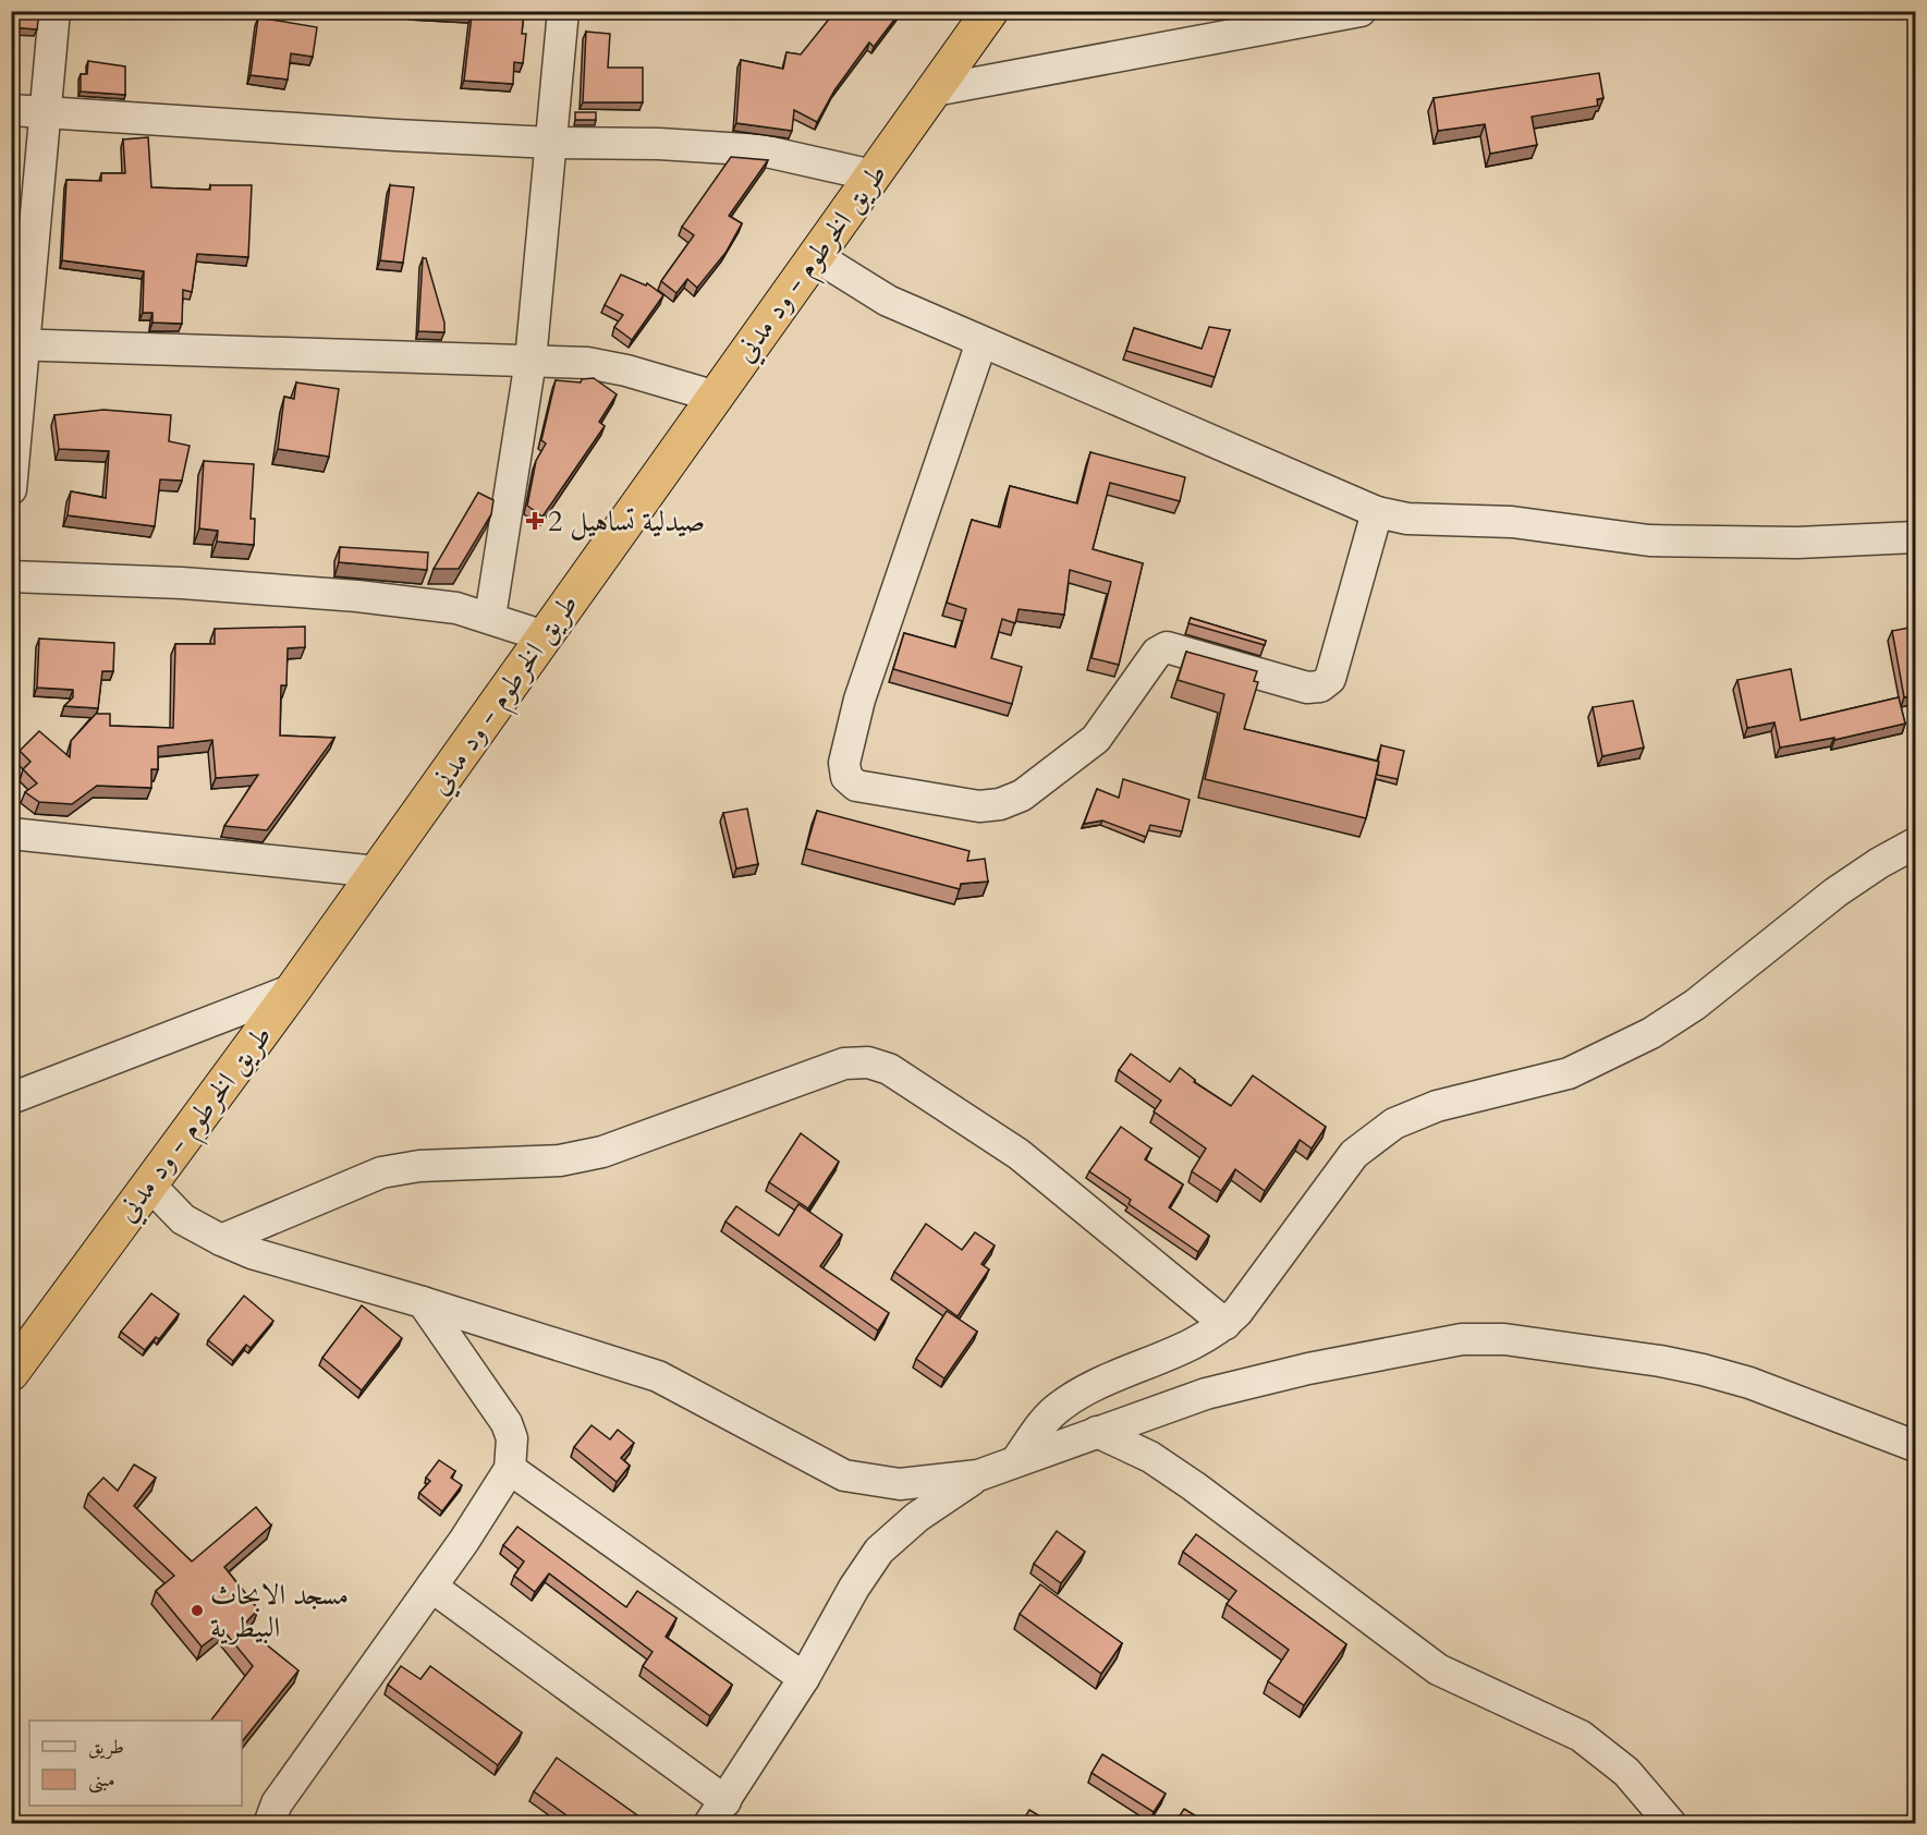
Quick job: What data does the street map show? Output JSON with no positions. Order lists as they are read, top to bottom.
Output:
{
  "streets": {
    "highway": ["طريق الخرطوم - ود مدني"]
  },
  "places": {
    "health": ["صيدلية تساهيل 2"],
    "other": ["مسجد الابحاث البيطرية"]
  },
  "legend": ["طريق", "مبنى"]
}
